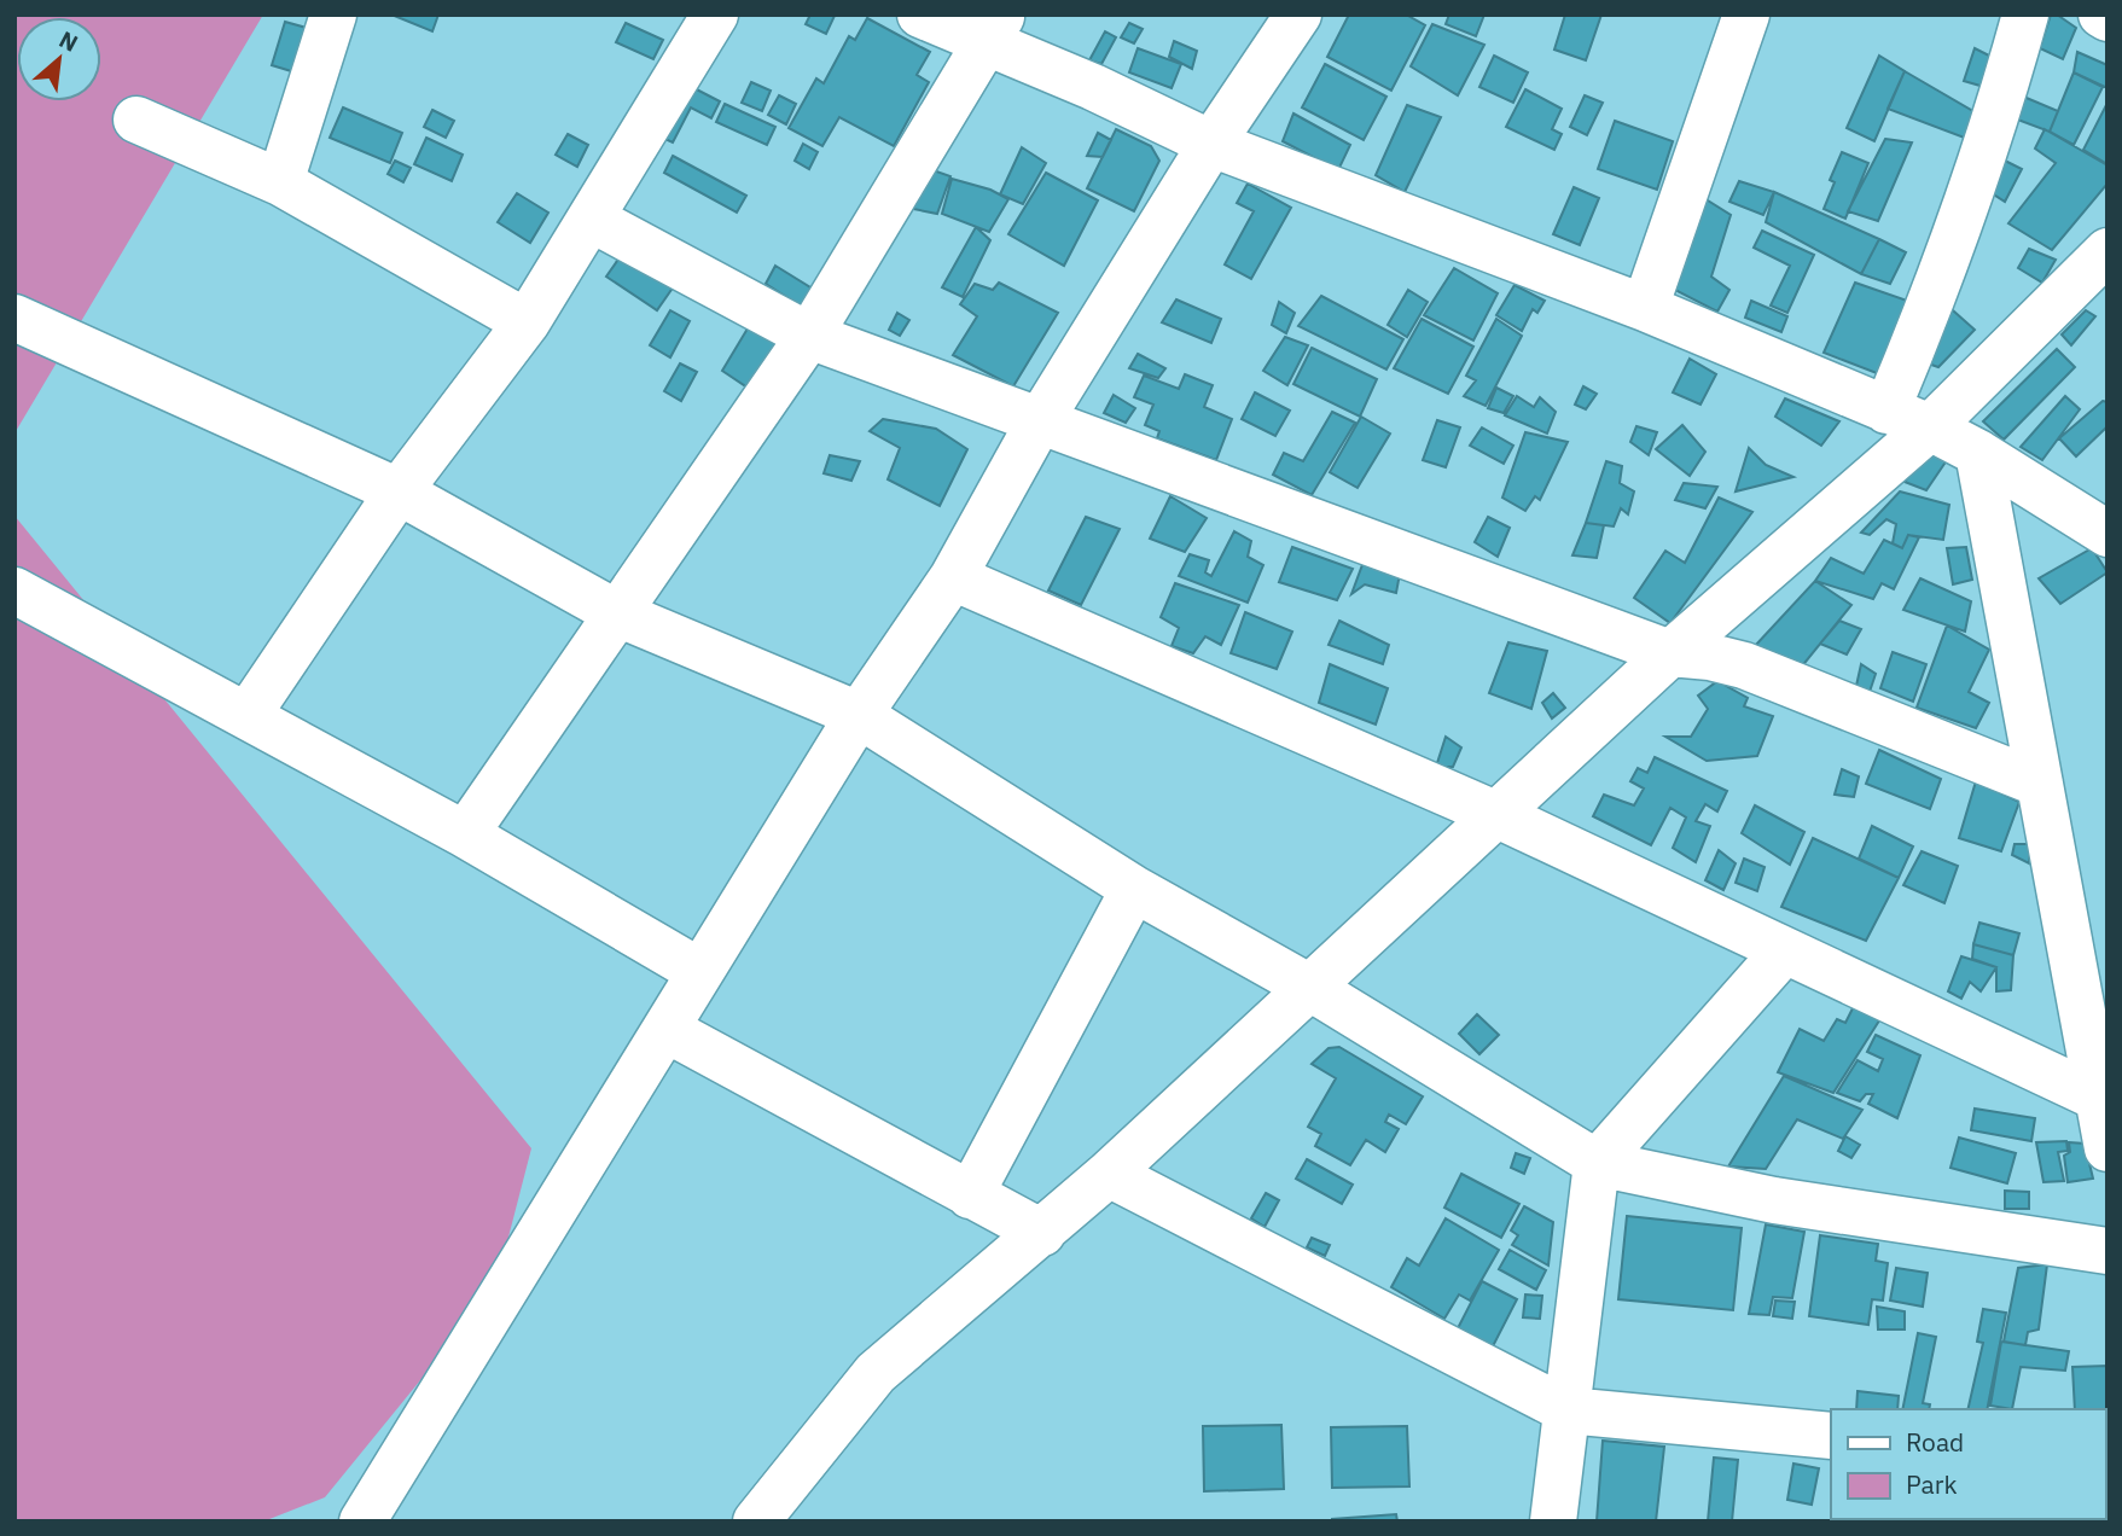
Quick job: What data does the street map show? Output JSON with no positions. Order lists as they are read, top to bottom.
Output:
{
  "legend": ["Road", "Park"],
  "north": "top right"
}
